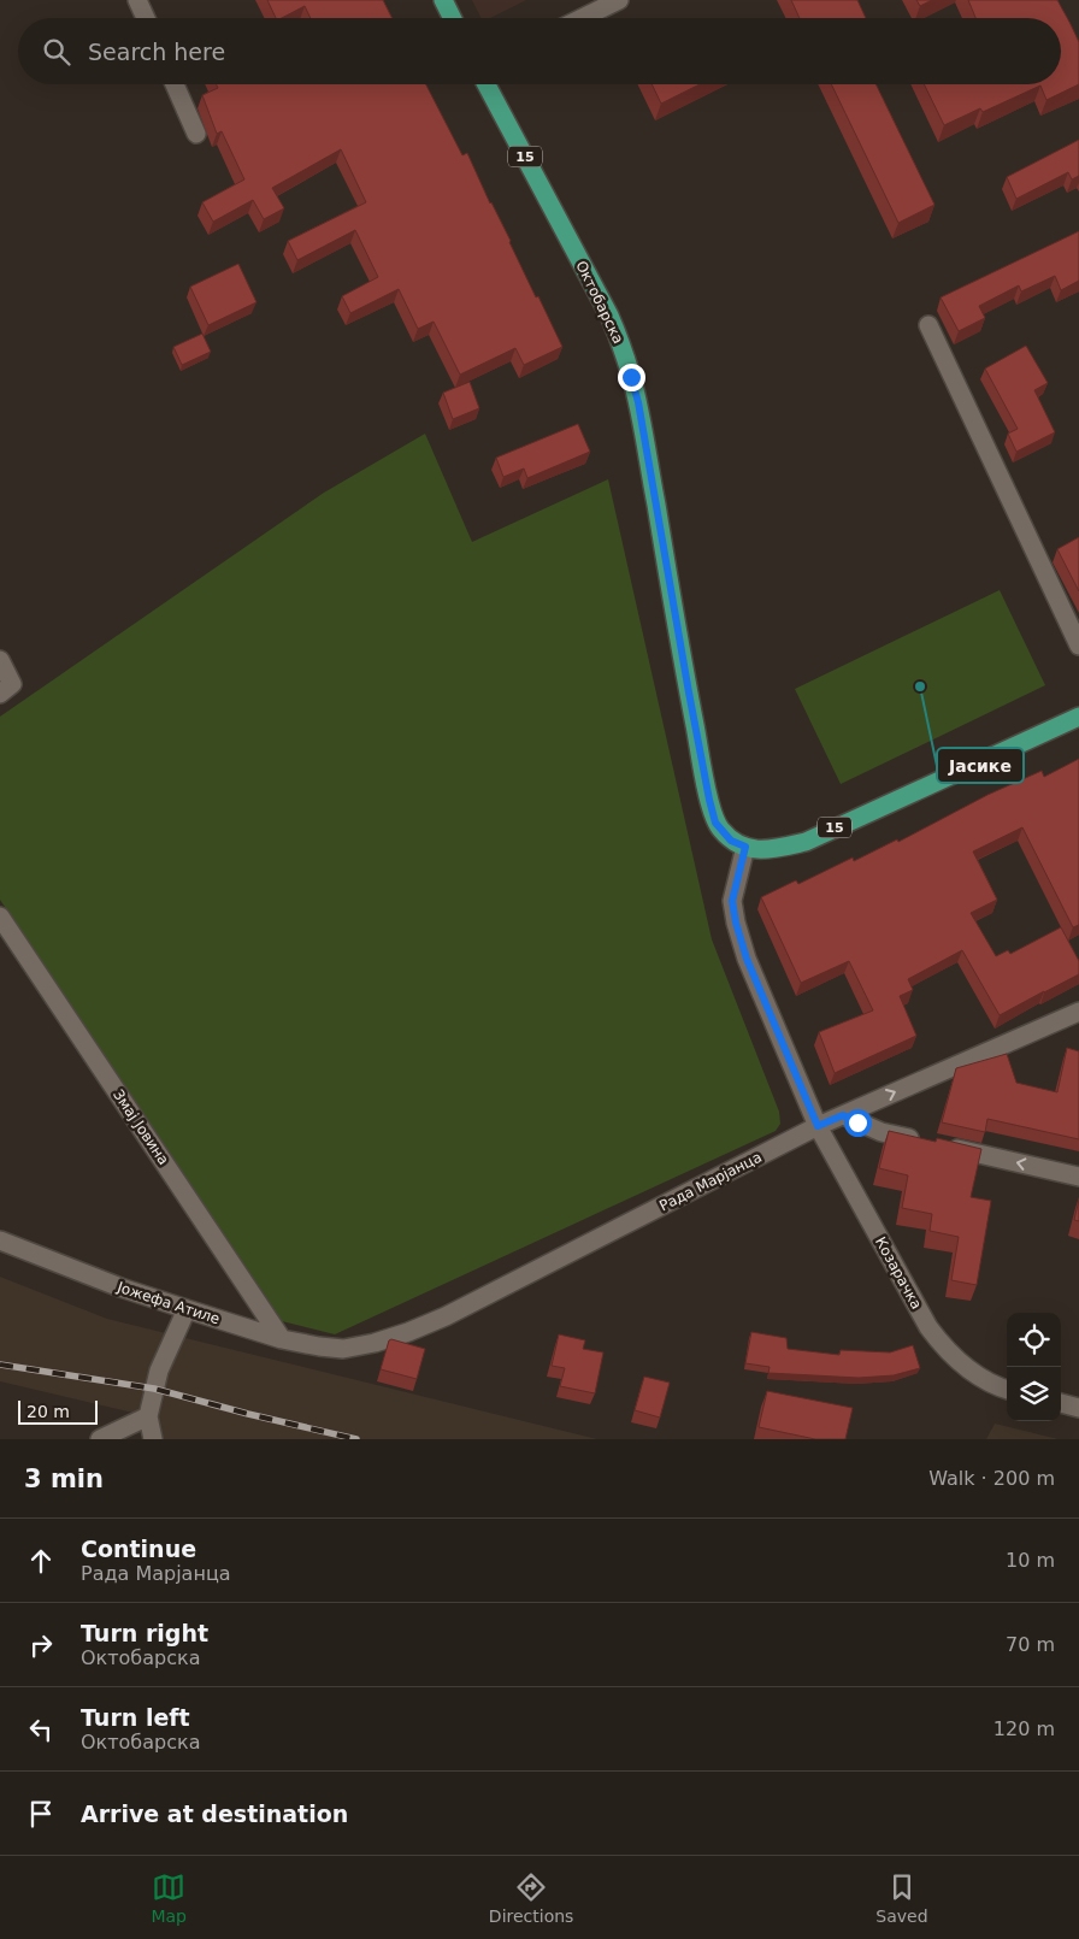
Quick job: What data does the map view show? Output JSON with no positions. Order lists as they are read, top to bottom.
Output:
{
  "streets": {
    "main road": ["15", "Октобарска"],
    "street": [
      "Змај Јовина",
      "Рада Марјанца",
      "Козарачка",
      "Јожефа Атиле"
    ]
  },
  "crossings": [
    ["15", "Октобарска"],
    ["Змај Јовина", "Јожефа Атиле"],
    ["Рада Марјанца", "Козарачка"],
    ["Рада Марјанца", "Јожефа Атиле"]
  ],
  "places": ["Јасике"],
  "scale_bar": "20 m",
  "page": {
    "search": "Search here",
    "scale": "20 m",
    "heading": ["3 min", "Walk · 200 m"],
    "list": [
      ["Continue", "Рада Марјанца", "10 m"],
      ["Turn right", "Октобарска", "70 m"],
      ["Turn left", "Октобарска", "120 m"],
      "Arrive at destination"
    ],
    "nav": ["Map", "Directions", "Saved"]
  }
}
